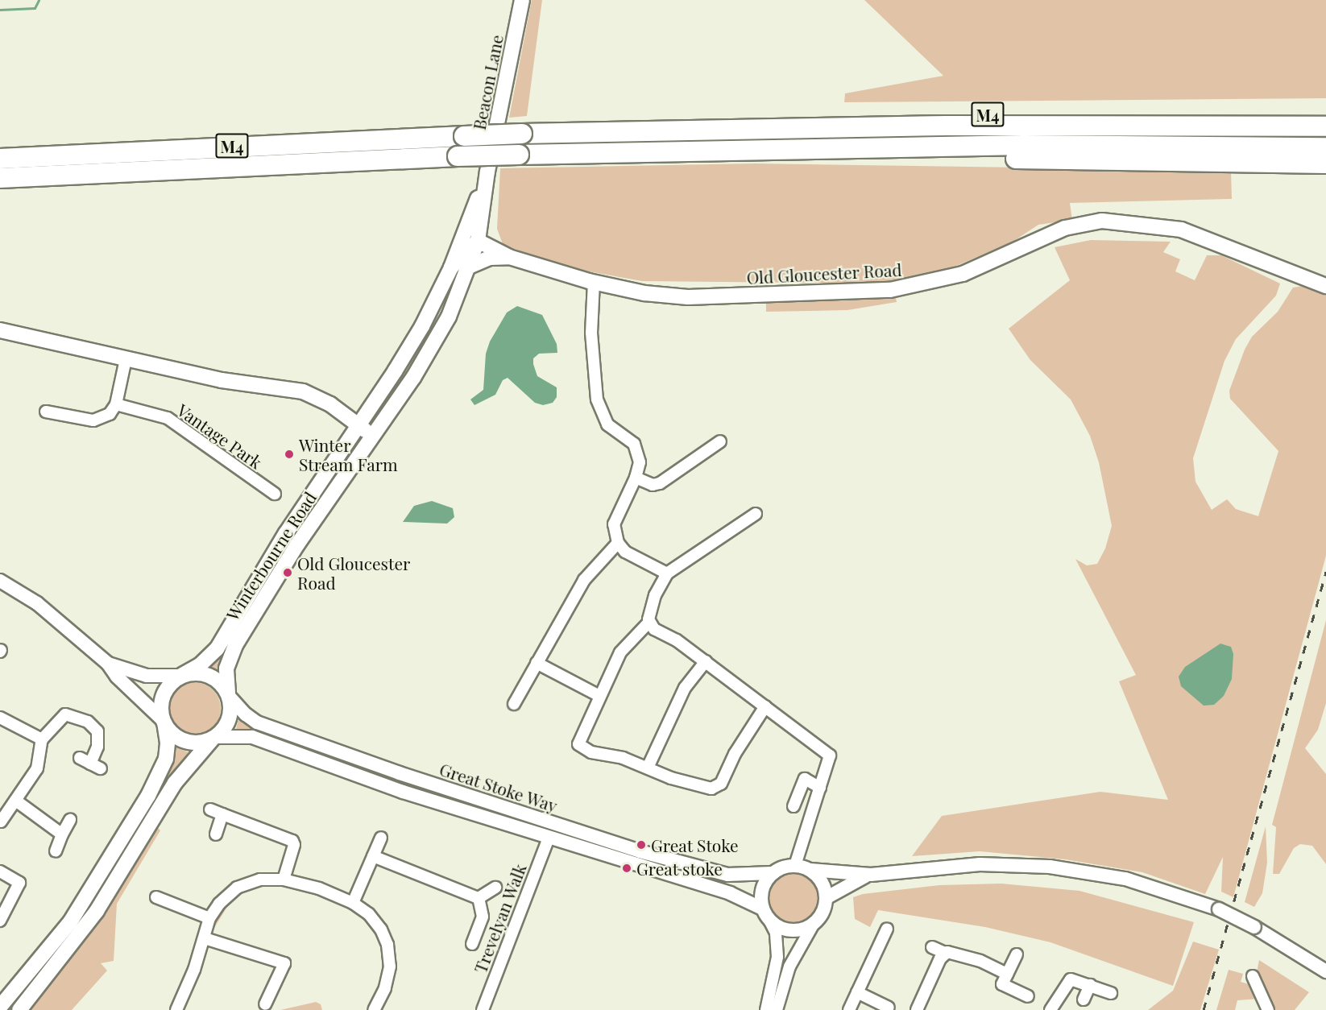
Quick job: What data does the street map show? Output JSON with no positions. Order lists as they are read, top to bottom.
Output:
{
  "streets": {
    "highway": ["M4"],
    "main road": ["Beacon Lane", "Old Gloucester Road", "Winterbourne Road"],
    "street": ["Vantage Park", "Great Stoke Way", "Trevelyan Walk"]
  },
  "crossings": [
    ["Beacon Lane", "Winterbourne Road"],
    ["Old Gloucester Road", "Winterbourne Road"],
    ["Winterbourne Road", "Great Stoke Way"],
    ["Great Stoke Way", "Trevelyan Walk"]
  ],
  "places": [
    "Winter Stream Farm",
    "Old Gloucester Road",
    "Great Stoke",
    "Great stoke"
  ]
}
